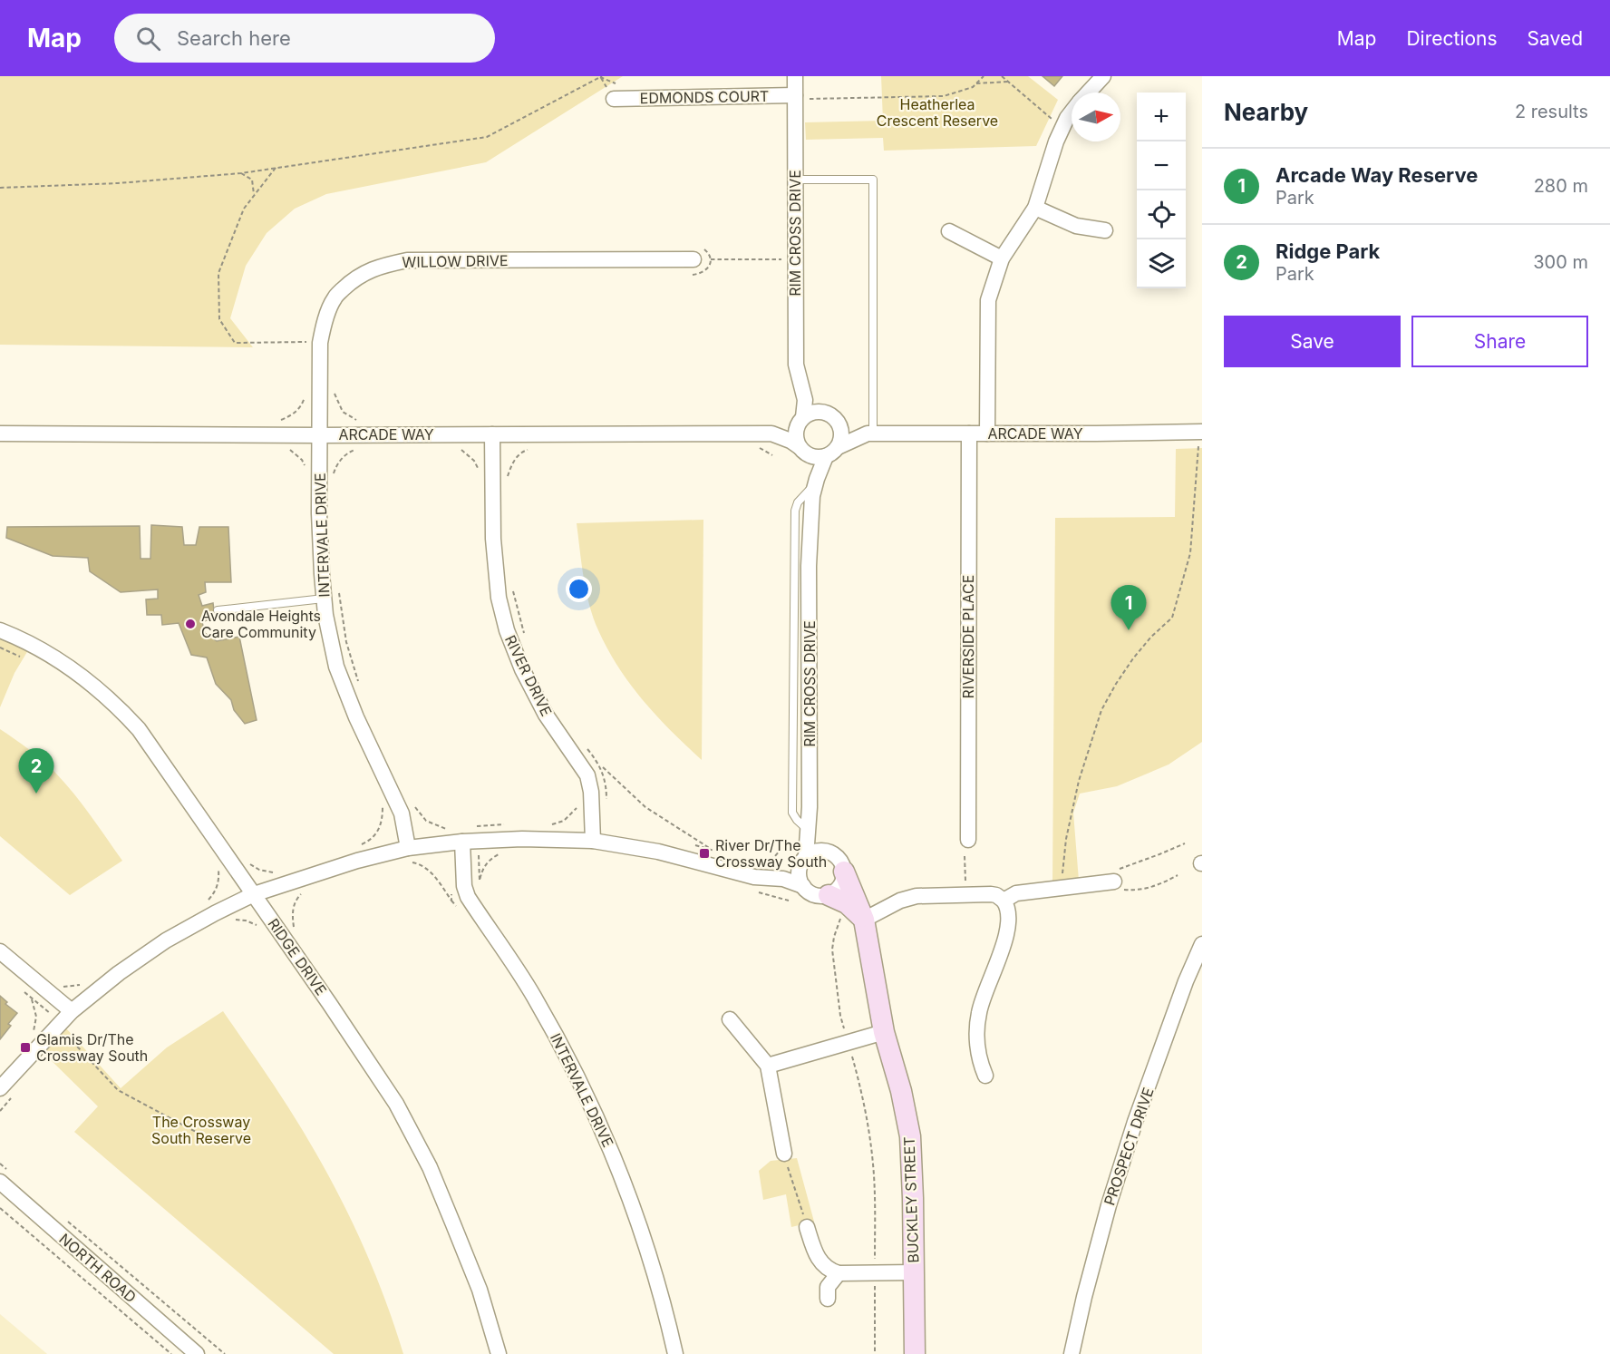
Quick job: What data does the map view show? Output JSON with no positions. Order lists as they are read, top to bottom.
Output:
{
  "streets": {
    "street": [
      "EDMONDS COURT",
      "RIM CROSS DRIVE",
      "WILLOW DRIVE",
      "ARCADE WAY",
      "INTERVALE DRIVE",
      "RIVERSIDE PLACE",
      "RIVER DRIVE",
      "RIDGE DRIVE",
      "PROSPECT DRIVE",
      "BUCKLEY STREET",
      "NORTH ROAD"
    ]
  },
  "crossings": [
    ["EDMONDS COURT", "RIM CROSS DRIVE"],
    ["RIM CROSS DRIVE", "ARCADE WAY"],
    ["RIM CROSS DRIVE", "BUCKLEY STREET"],
    ["WILLOW DRIVE", "ARCADE WAY"],
    ["WILLOW DRIVE", "INTERVALE DRIVE"],
    ["ARCADE WAY", "INTERVALE DRIVE"],
    ["ARCADE WAY", "RIVERSIDE PLACE"],
    ["ARCADE WAY", "RIVER DRIVE"]
  ],
  "parks": ["Heatherlea Crescent Reserve", "The Crossway South Reserve"],
  "places": {
    "other": ["Avondale Heights Care Community"],
    "transit": ["River Dr/The Crossway South", "Glamis Dr/The Crossway South"]
  },
  "north": "right",
  "page": {
    "header": "Map",
    "search": "Search here",
    "nav": ["Map", "Directions", "Saved"],
    "heading": ["Nearby", "2 results"],
    "map_buttons": ["+", "−"],
    "list": [
      {
        "mark": "1",
        "name": "Arcade Way Reserve",
        "note": "Park",
        "value": "280 m"
      },
      {
        "mark": "2",
        "name": "Ridge Park",
        "note": "Park",
        "value": "300 m"
      }
    ],
    "buttons": ["Save", "Share"],
    "pins": ["1", "2"]
  }
}
